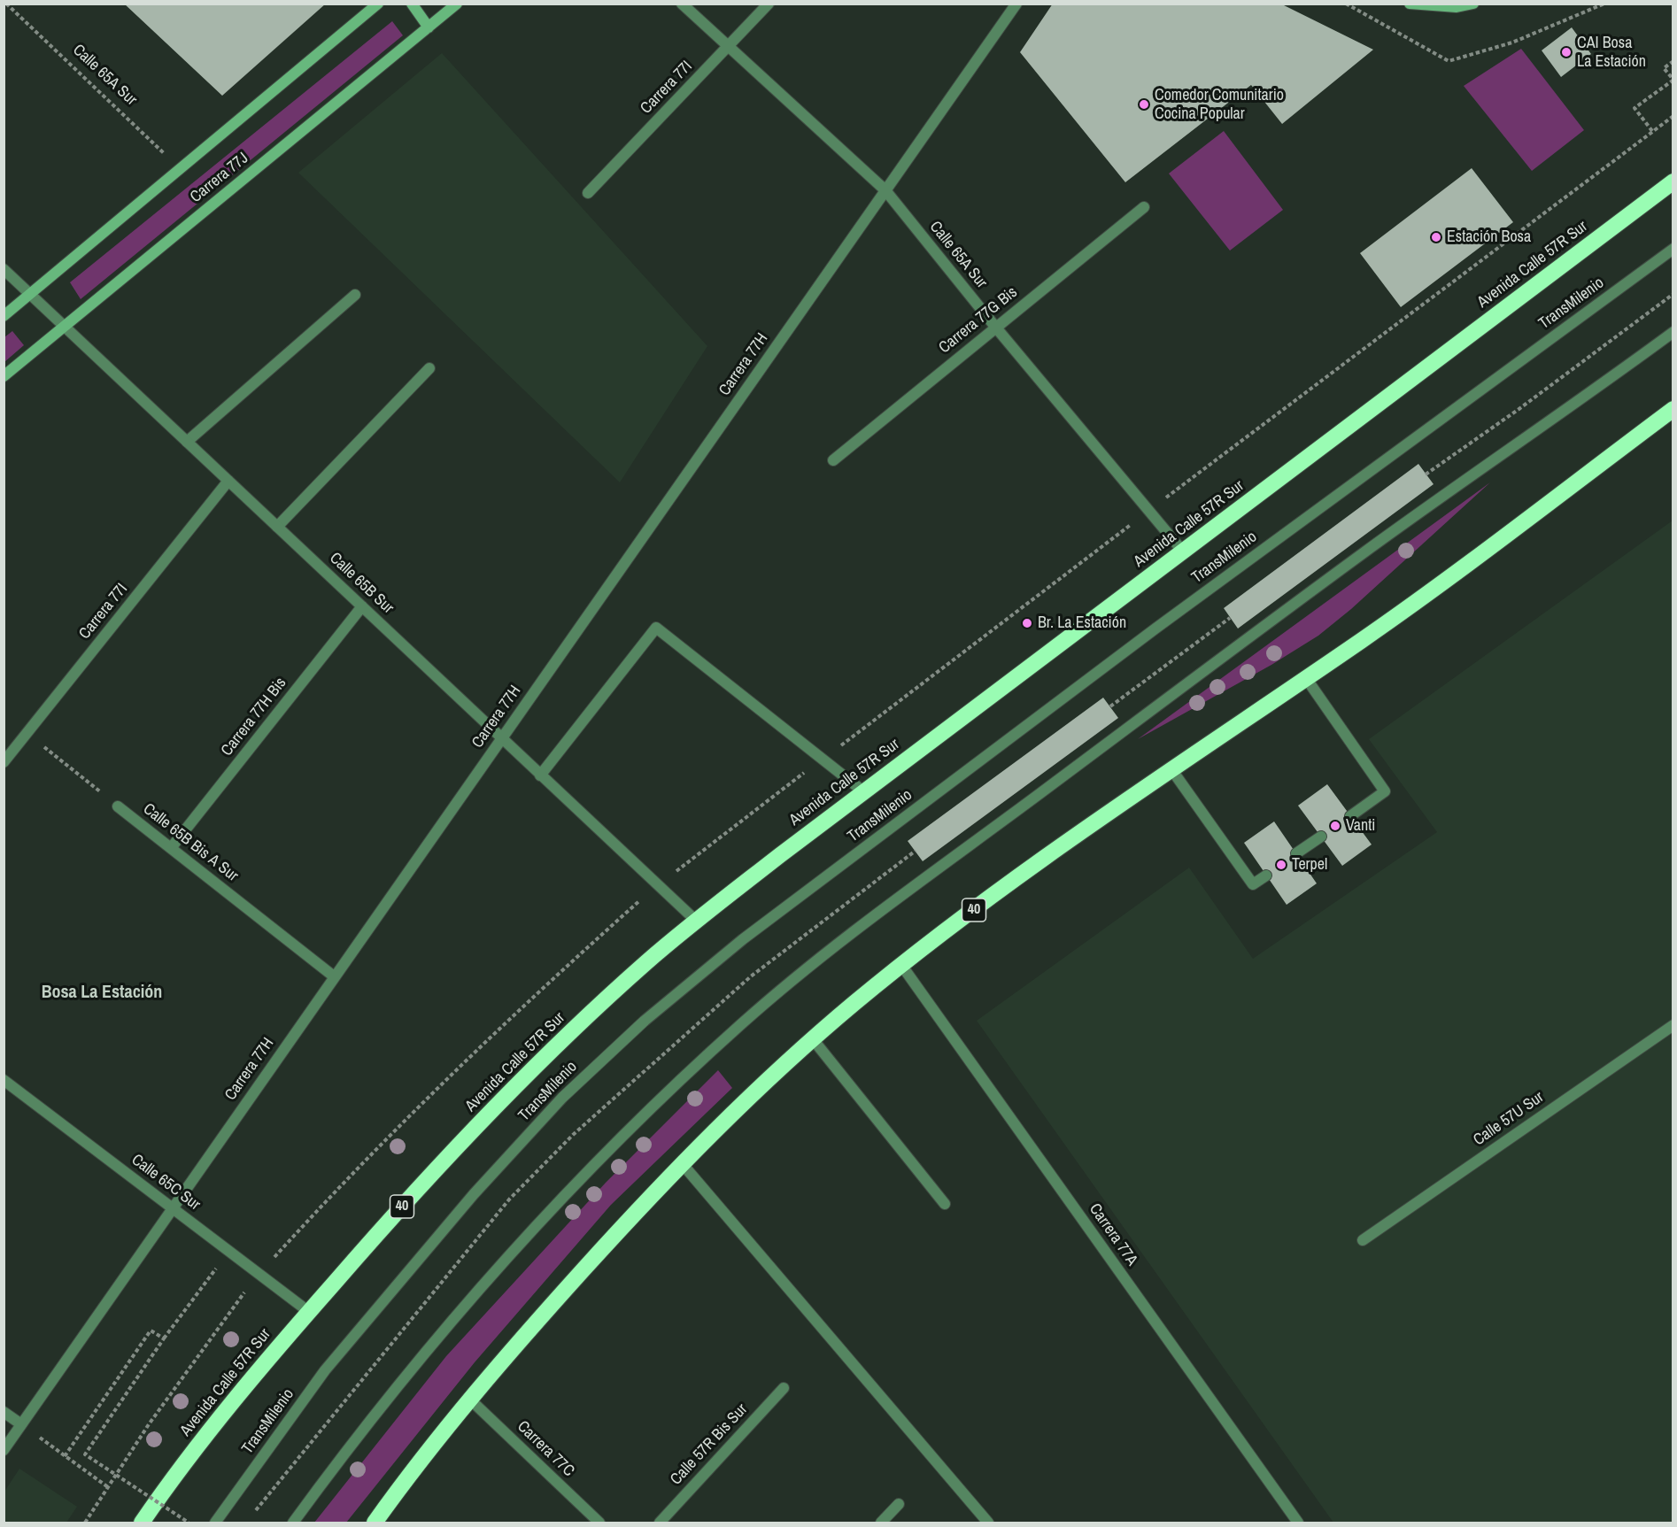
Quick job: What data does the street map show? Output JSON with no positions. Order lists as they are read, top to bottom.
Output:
{
  "streets": {
    "highway": ["Avenida Calle 57R Sur", "40"],
    "street": [
      "Calle 65A Sur",
      "Carrera 77I",
      "Carrera 77J",
      "TransMilenio",
      "Carrera 77G Bis",
      "Carrera 77H",
      "Calle 65B Sur",
      "Carrera 77H Bis",
      "Calle 65B Bis A Sur",
      "Calle 57U Sur",
      "Calle 65C Sur",
      "Carrera 77A",
      "Calle 57R Bis Sur",
      "Carrera 77C"
    ]
  },
  "crossings": [
    ["Calle 65A Sur", "Carrera 77I"],
    ["Calle 65A Sur", "Carrera 77J"],
    ["Calle 65A Sur", "Avenida Calle 57R Sur"],
    ["Calle 65A Sur", "Carrera 77G Bis"],
    ["Calle 65A Sur", "Carrera 77H"],
    ["Carrera 77I", "Calle 65B Sur"],
    ["Carrera 77I", "Calle 65B Bis A Sur"],
    ["Carrera 77J", "Calle 65B Sur"],
    ["Avenida Calle 57R Sur", "Calle 65B Sur"],
    ["Avenida Calle 57R Sur", "Calle 65C Sur"],
    ["Carrera 77H", "Calle 65B Sur"],
    ["Carrera 77H", "Calle 65B Bis A Sur"],
    ["Carrera 77H", "Calle 65C Sur"],
    ["Calle 65B Sur", "Carrera 77H Bis"],
    ["Carrera 77H Bis", "Calle 65B Bis A Sur"],
    ["40", "Carrera 77A"],
    ["40", "Carrera 77C"]
  ],
  "districts": ["Bosa La Estación"],
  "places": [
    "CAI Bosa La Estación",
    "Comedor Comunitario Cocina Popular",
    "Estación Bosa",
    "Br. La Estación",
    "Vanti",
    "Terpel"
  ]
}
